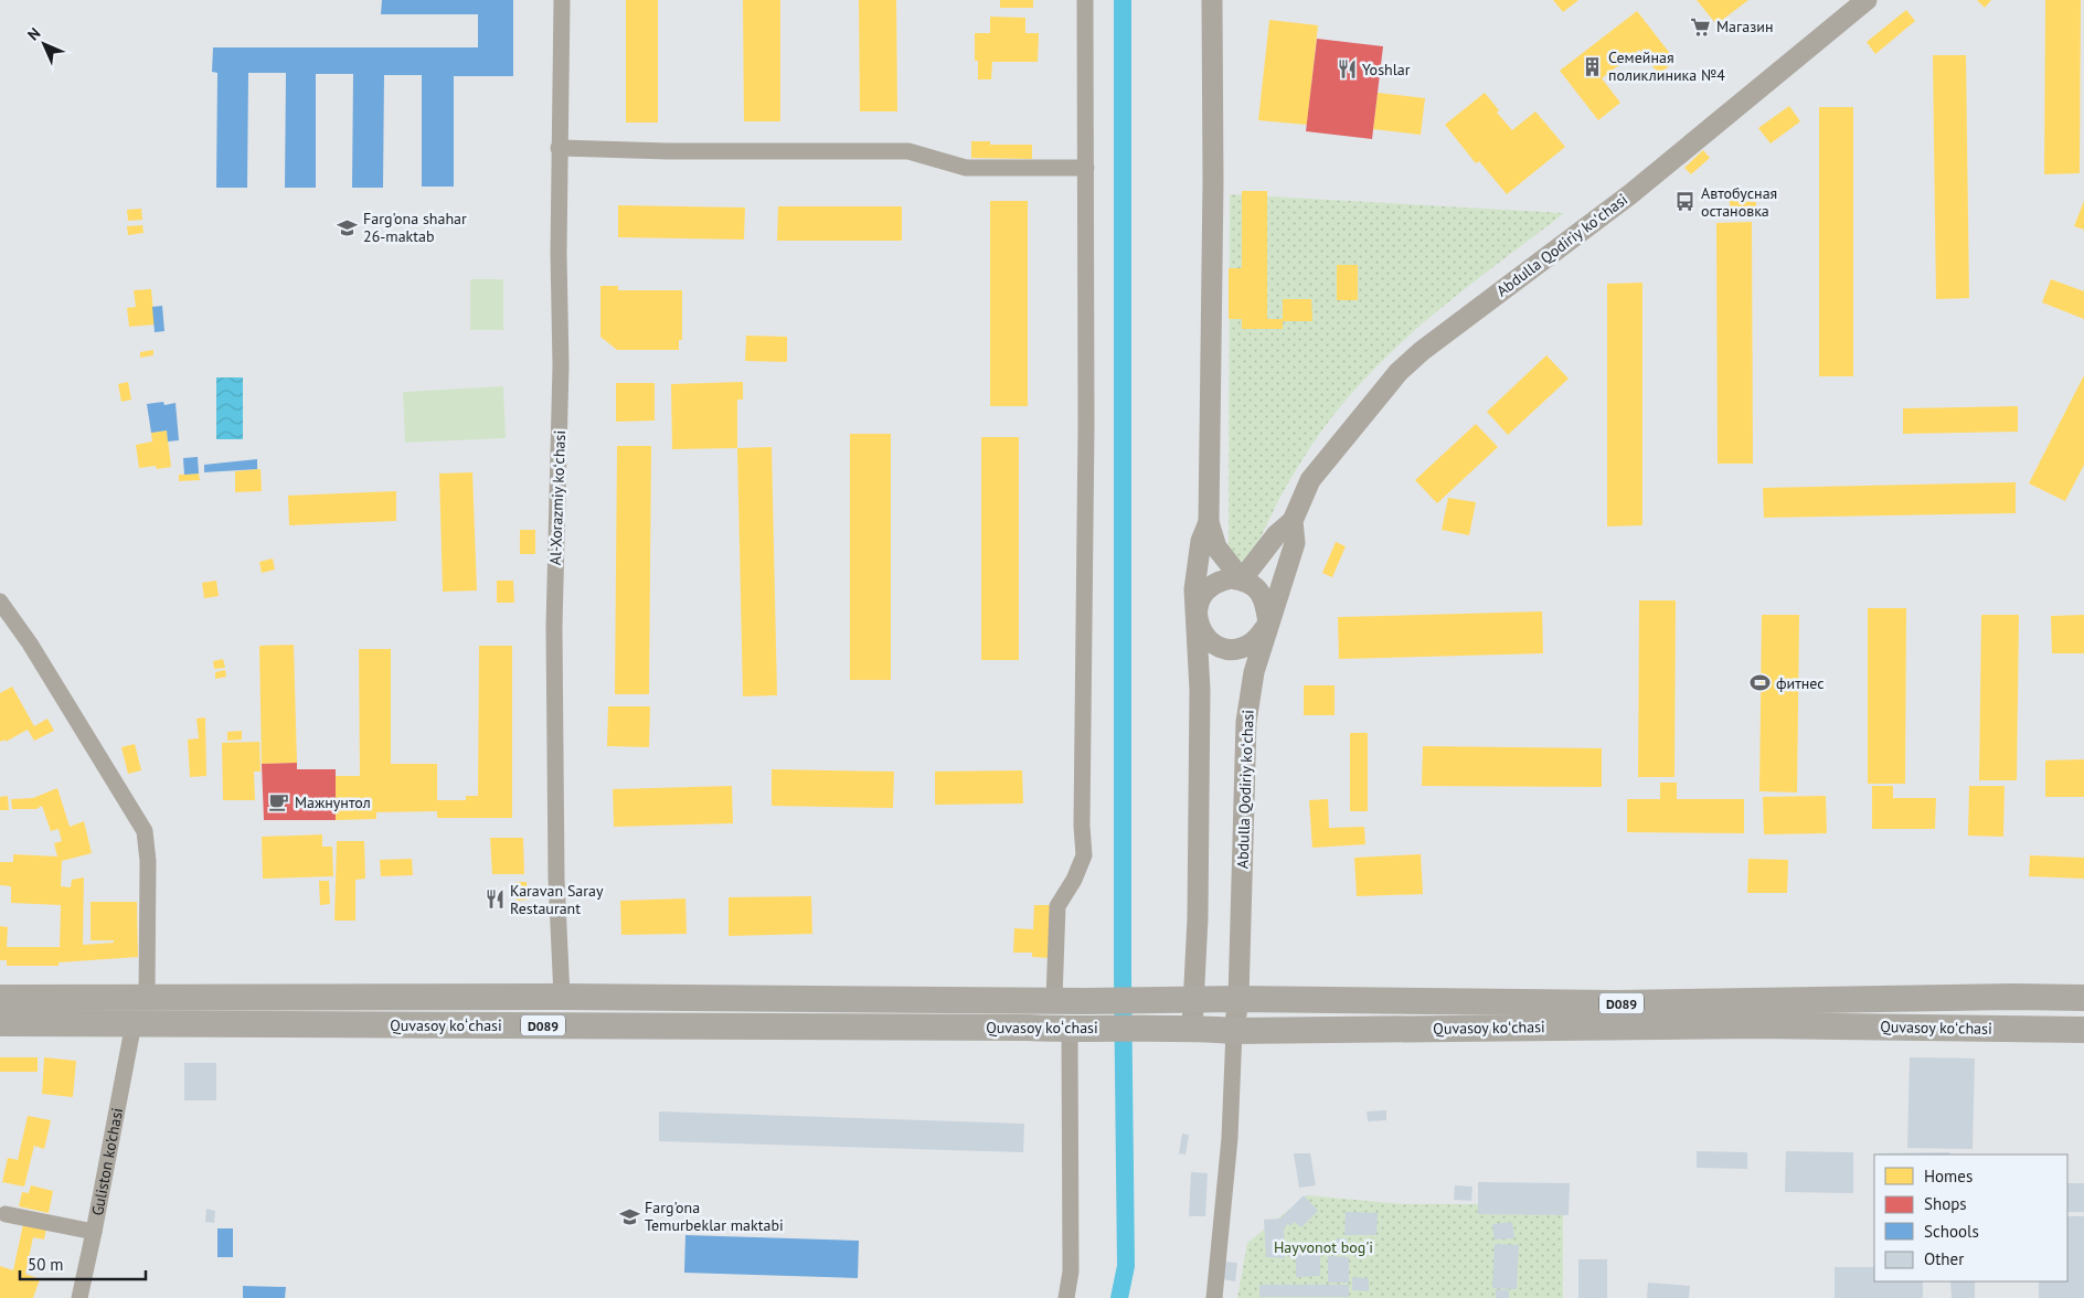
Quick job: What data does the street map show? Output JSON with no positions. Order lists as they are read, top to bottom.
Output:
{
  "streets": {
    "main road": ["D089", "Quvasoy koʻchasi"],
    "street": ["Abdulla Qodiriy koʻchasi", "Al-Xorazmiy koʻchasi", "Guliston ko'chasi"]
  },
  "crossings": [
    ["Abdulla Qodiriy koʻchasi", "Quvasoy koʻchasi"],
    ["Al-Xorazmiy koʻchasi", "Quvasoy koʻchasi"],
    ["Quvasoy koʻchasi", "Guliston ko'chasi"]
  ],
  "parks": ["Hayvonot bog'i"],
  "places": {
    "supermarket": ["Магазин"],
    "building": ["Семейная поликлиника №4"],
    "restaurant": ["Yoshlar", "Karavan Saray Restaurant"],
    "bus stop": ["Автобусная остановка"],
    "school or university": ["Farg'ona shahar 26-maktab", "Farg'ona Temurbeklar maktabi"],
    "sports": ["фитнес"],
    "cafe": ["Мажнунтол"]
  },
  "legend": [
    "Homes",
    "Shops",
    "Schools",
    "Other"
  ],
  "scale_bar": "50 m",
  "north": "top left"
}
